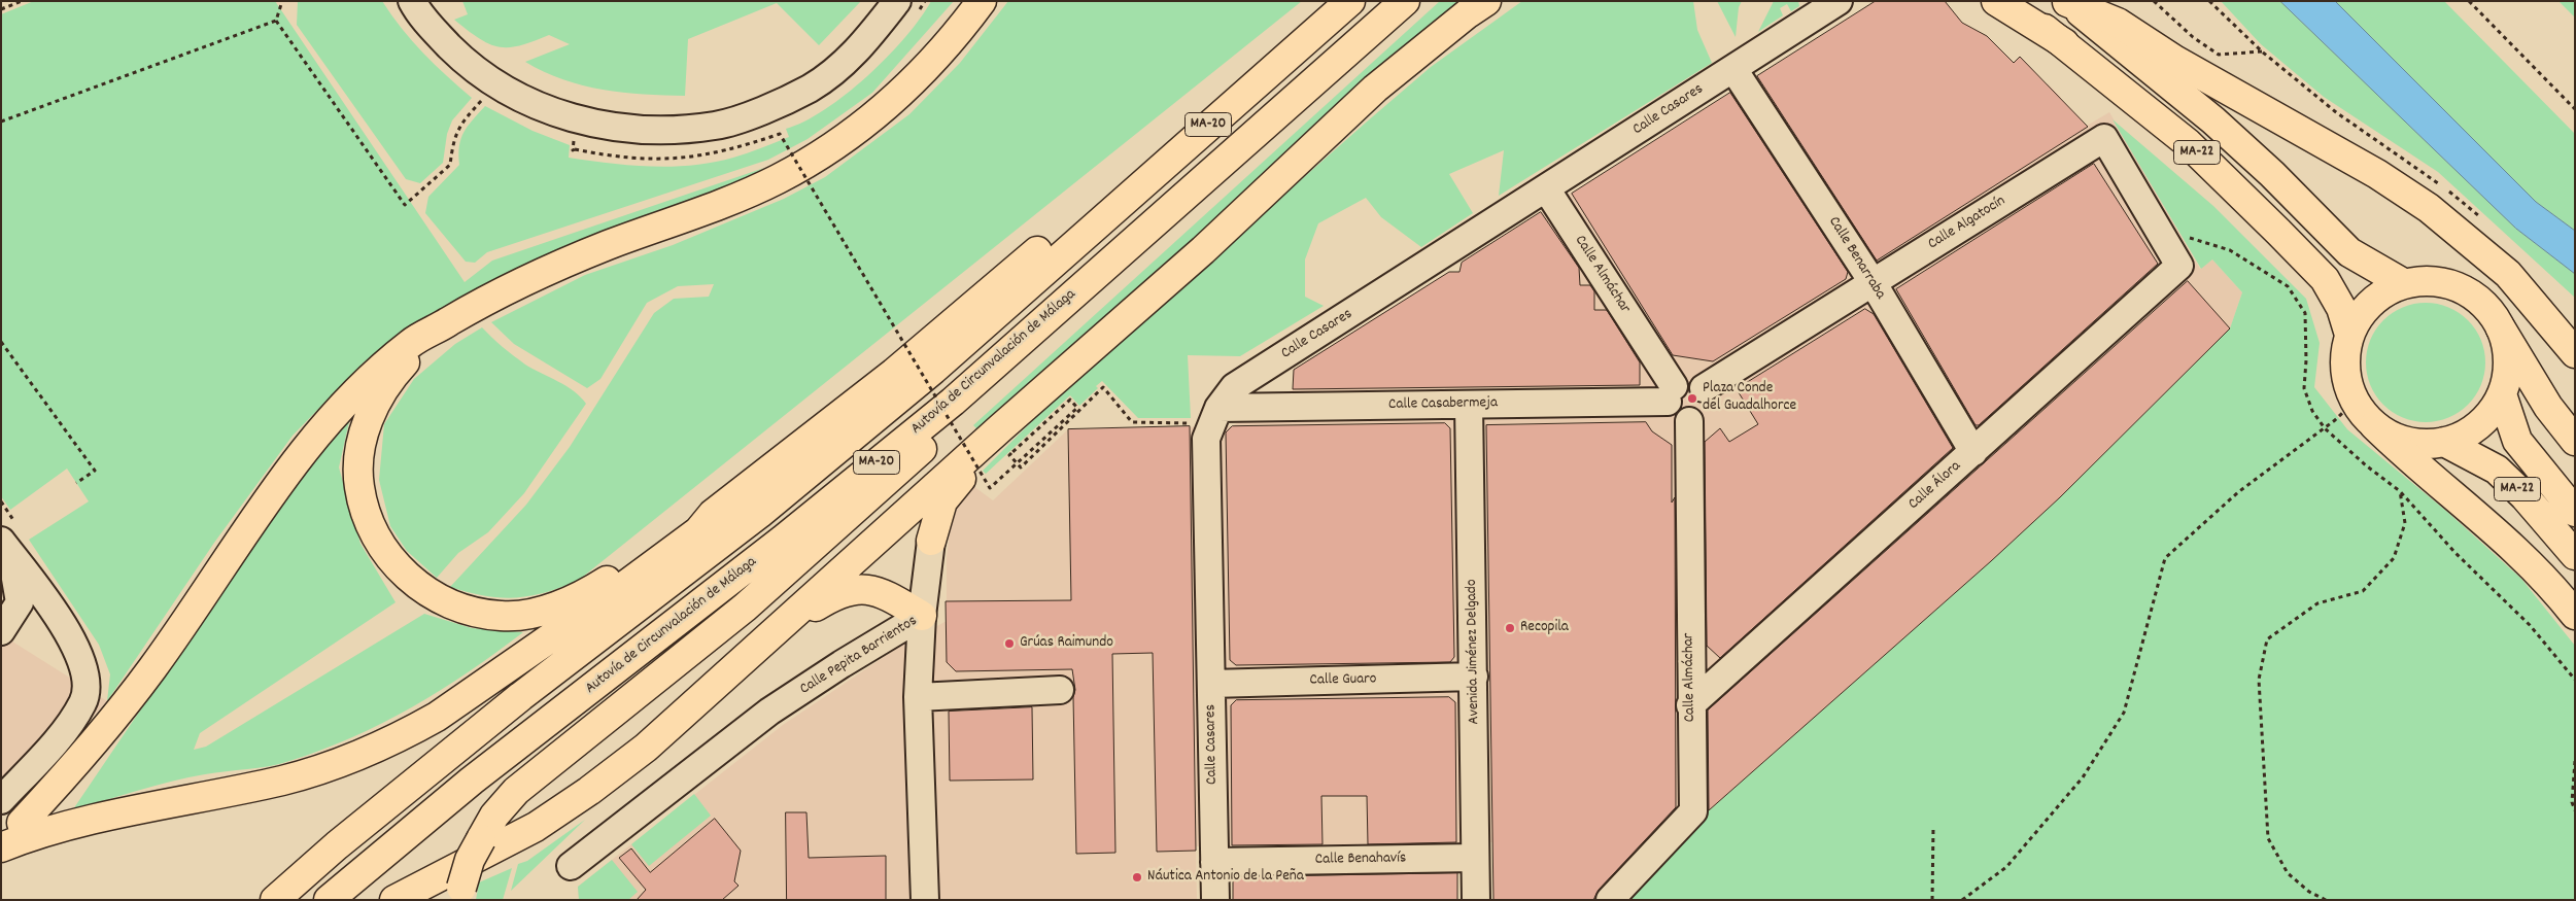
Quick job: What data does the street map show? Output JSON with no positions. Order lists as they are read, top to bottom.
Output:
{
  "streets": {
    "main road": ["MA-20", "MA-22", "Autovía de Circunvalación de Málaga"],
    "street": [
      "Calle Casares",
      "Calle Algatocín",
      "Calle Benarraba",
      "Calle Almáchar",
      "Calle Casabermeja",
      "Calle Álora",
      "Avenida Jiménez Delgado",
      "Calle Pepita Barrientos",
      "Calle Guaro",
      "Calle Benahavís"
    ]
  },
  "crossings": [
    ["Calle Casares", "Calle Benarraba"],
    ["Calle Casares", "Calle Almáchar"],
    ["Calle Casares", "Calle Casabermeja"],
    ["Calle Casares", "Calle Guaro"],
    ["Calle Casares", "Calle Benahavís"],
    ["Calle Algatocín", "Calle Benarraba"],
    ["Calle Algatocín", "Calle Almáchar"],
    ["Calle Algatocín", "Calle Casabermeja"],
    ["Calle Algatocín", "Calle Álora"],
    ["Calle Benarraba", "Calle Álora"],
    ["Calle Almáchar", "Calle Casabermeja"],
    ["Calle Almáchar", "Calle Álora"],
    ["Calle Casabermeja", "Avenida Jiménez Delgado"],
    ["Avenida Jiménez Delgado", "Calle Guaro"],
    ["Avenida Jiménez Delgado", "Calle Benahavís"]
  ],
  "places": [
    "Plaza Conde del Guadalhorce",
    "Recopila",
    "Grúas Raimundo",
    "Náutica Antonio de la Peña"
  ]
}
